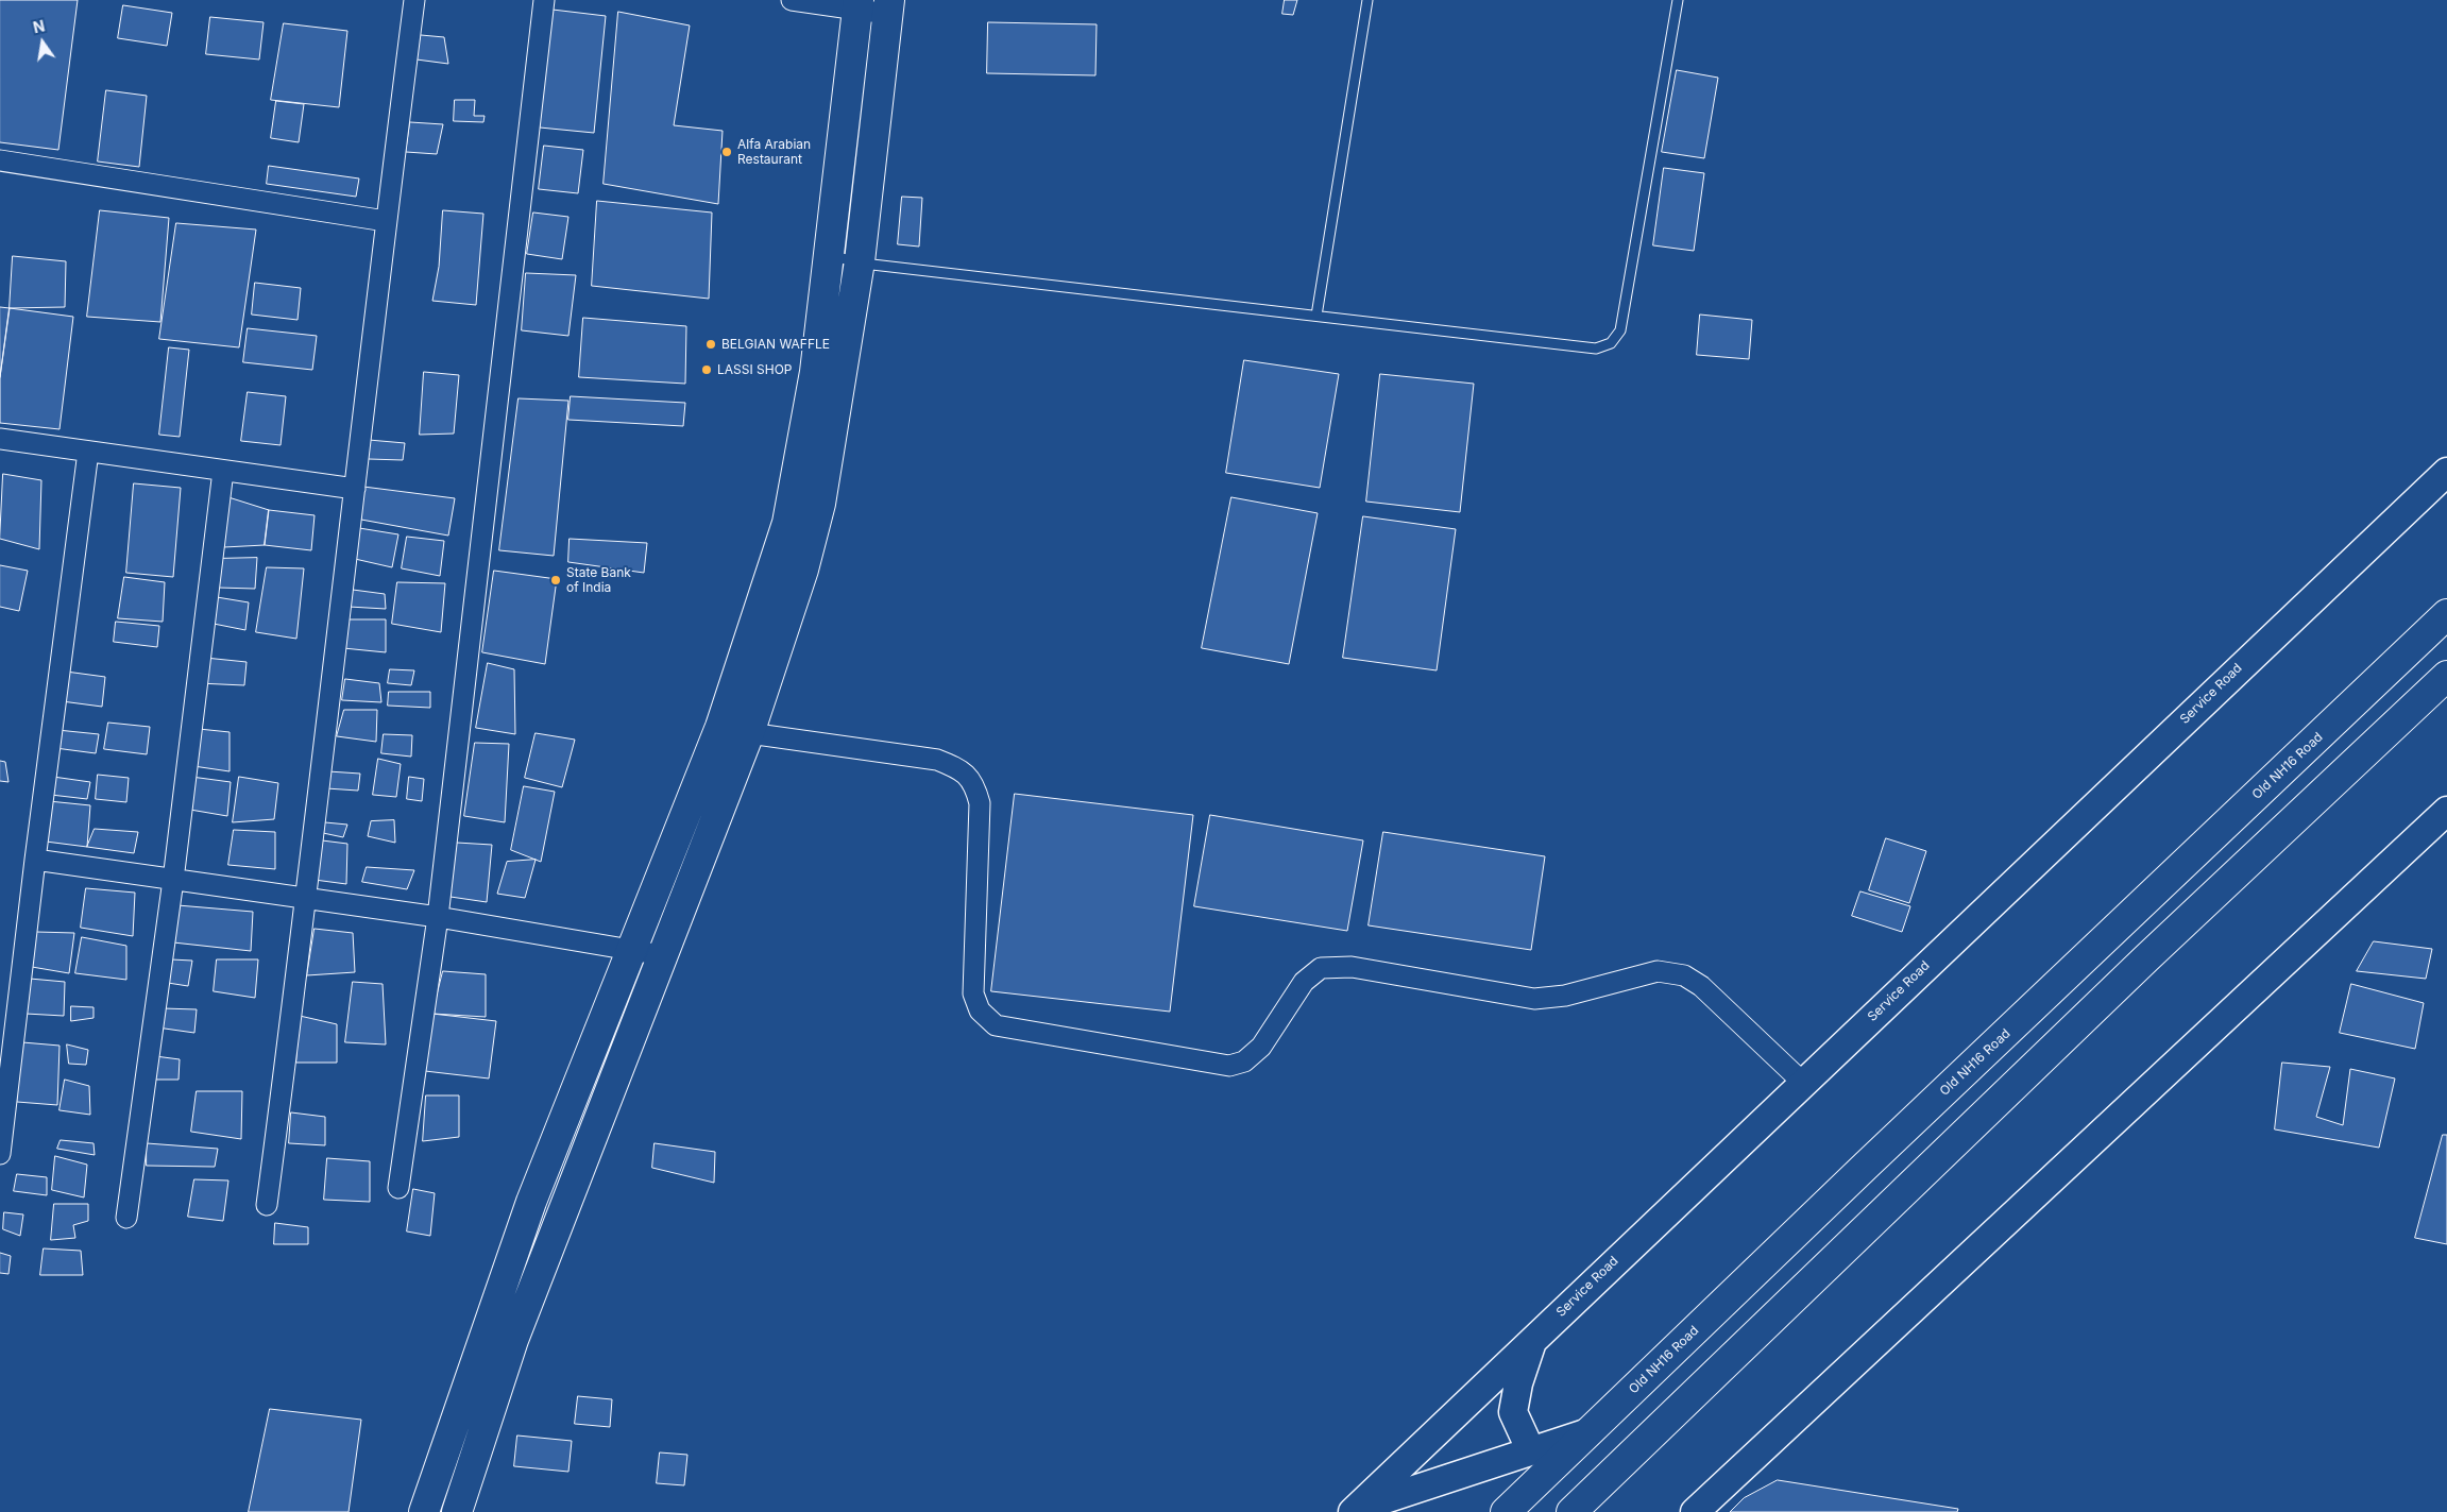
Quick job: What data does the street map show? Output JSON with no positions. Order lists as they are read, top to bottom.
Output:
{
  "streets": {
    "main road": ["Old NH16 Road"],
    "street": ["Service Road"]
  },
  "places": [
    "Alfa Arabian Restaurant",
    "BELGIAN WAFFLE",
    "LASSI SHOP",
    "State Bank of India"
  ],
  "north": "top"
}
